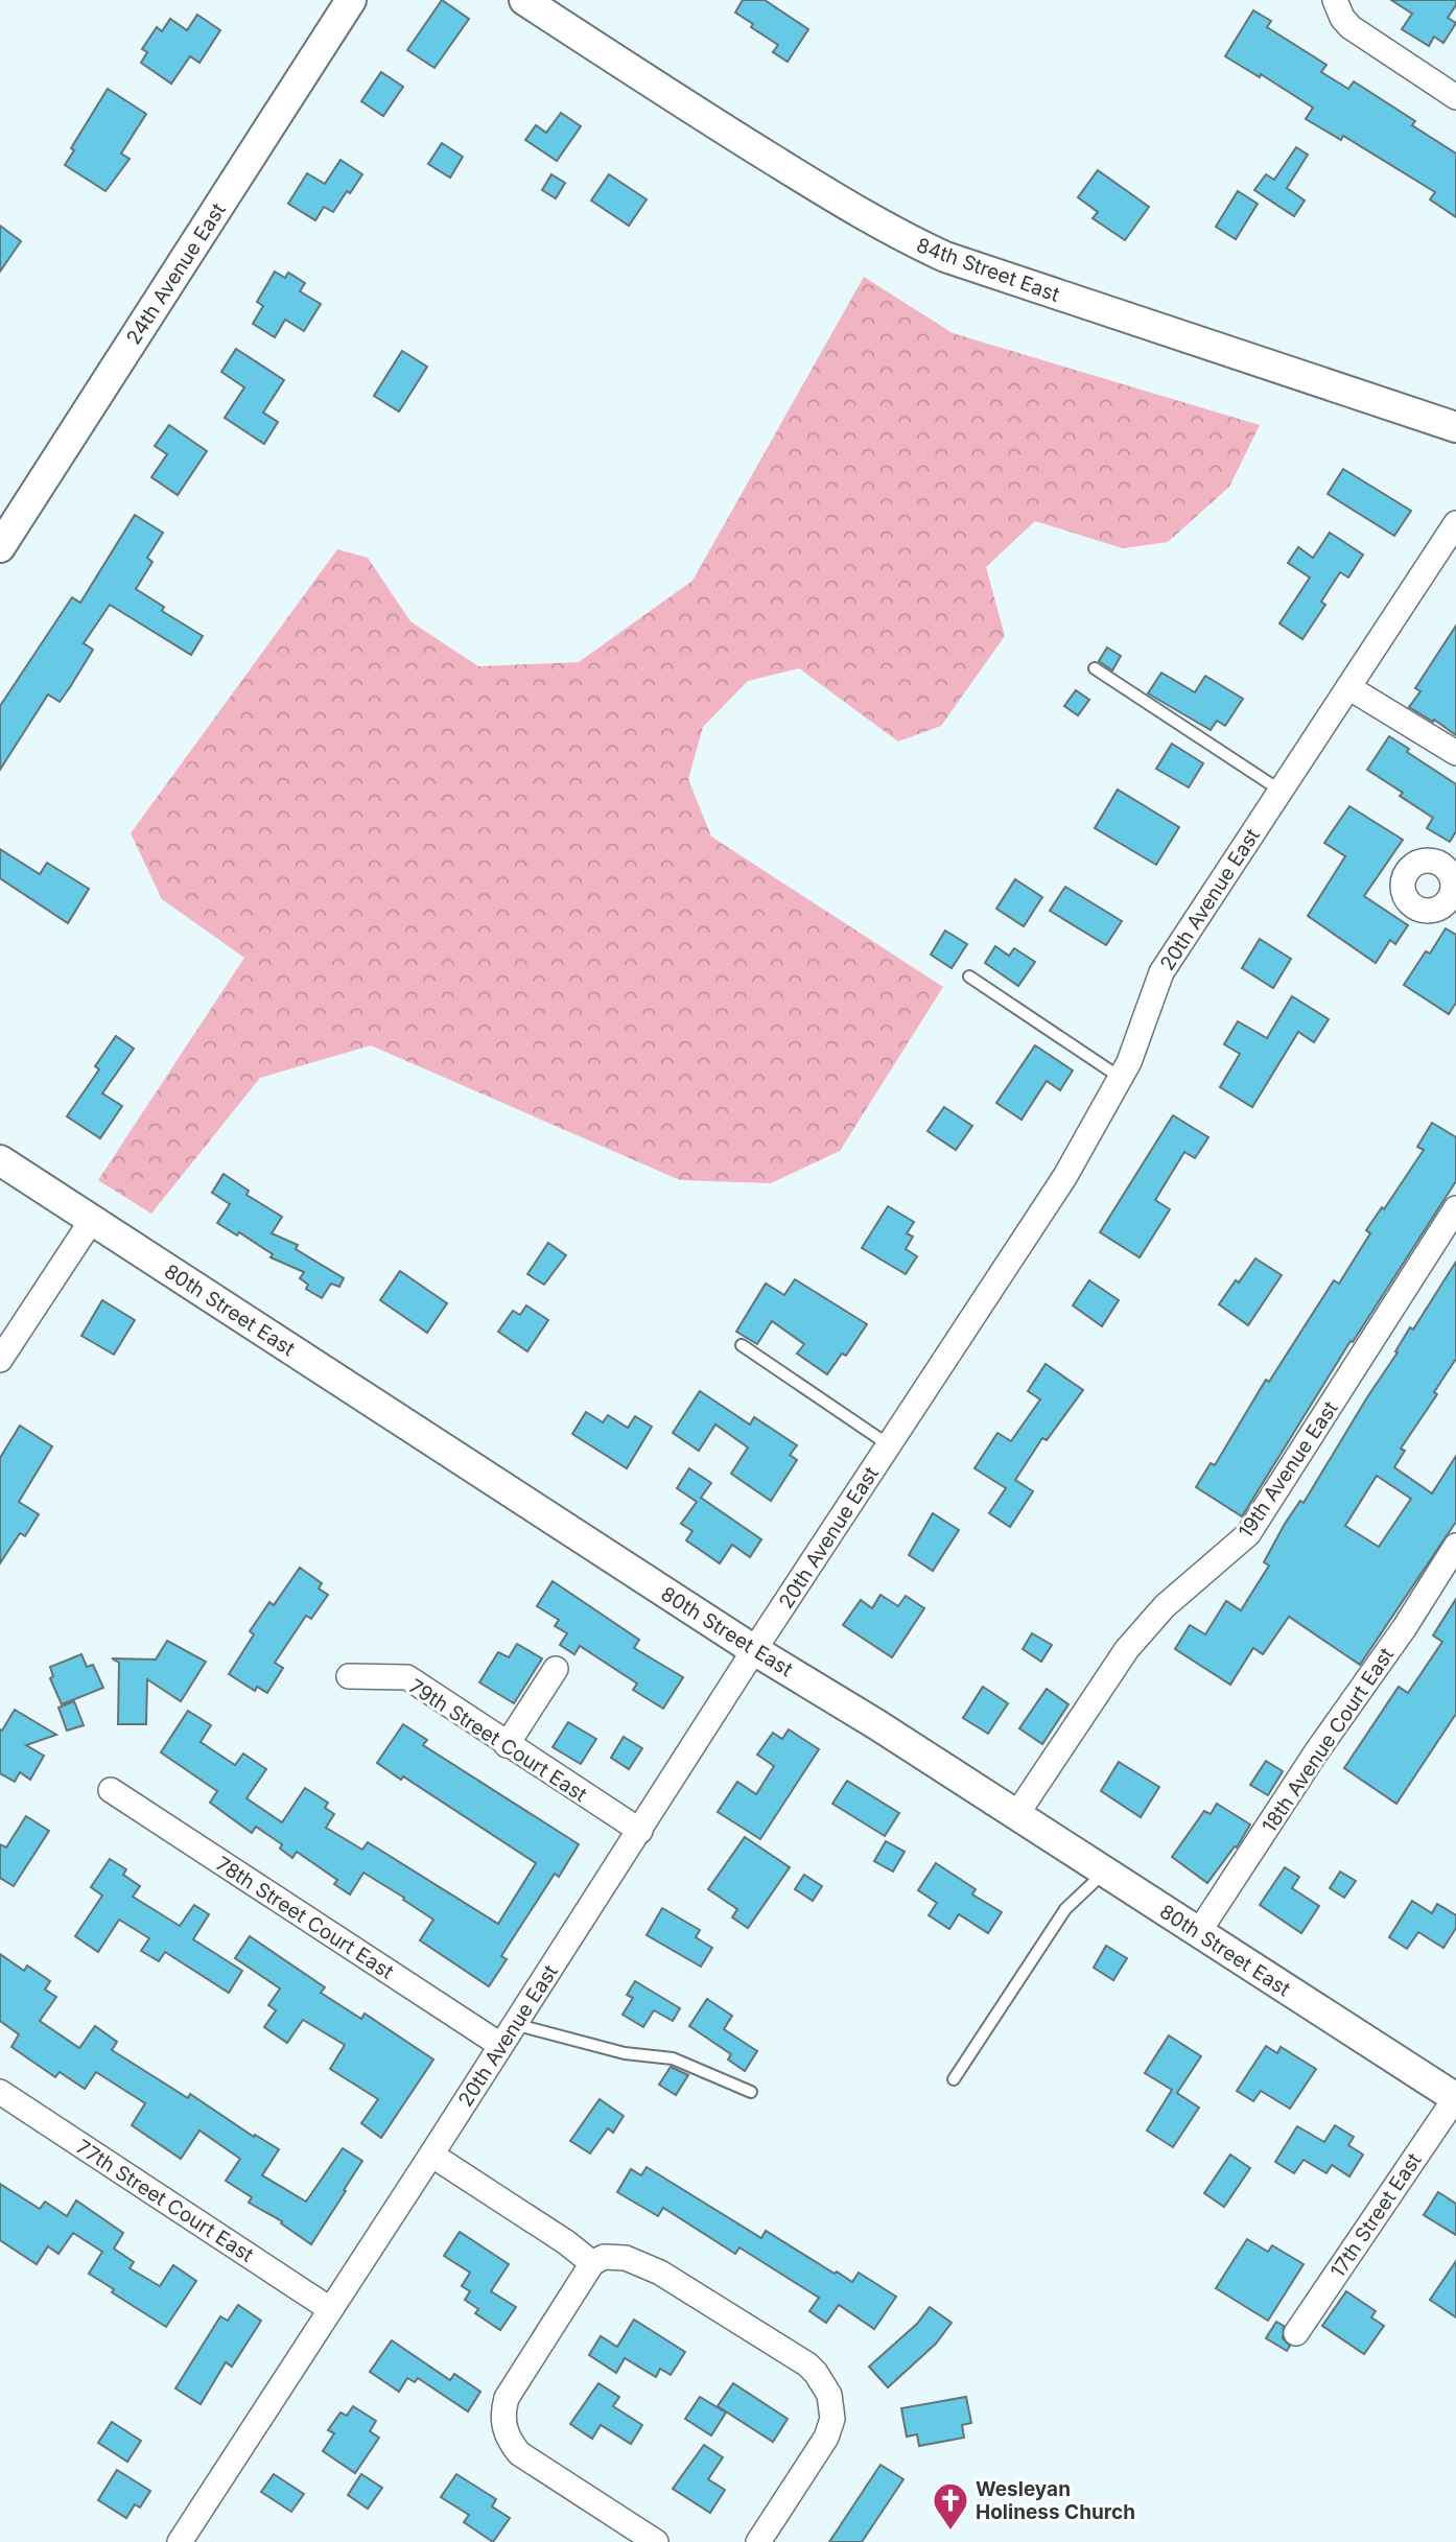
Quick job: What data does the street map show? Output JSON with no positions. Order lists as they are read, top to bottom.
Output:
{
  "streets": {
    "street": [
      "84th Street East",
      "24th Avenue East",
      "20th Avenue East",
      "80th Street East",
      "19th Avenue East",
      "79th Street Court East",
      "18th Avenue Court East",
      "78th Street Court East",
      "77th Street Court East",
      "17th Street East"
    ]
  },
  "crossings": [
    ["20th Avenue East", "80th Street East"],
    ["20th Avenue East", "79th Street Court East"],
    ["20th Avenue East", "78th Street Court East"],
    ["20th Avenue East", "77th Street Court East"],
    ["80th Street East", "19th Avenue East"],
    ["80th Street East", "18th Avenue Court East"],
    ["80th Street East", "17th Street East"]
  ],
  "places": {
    "church": ["Wesleyan Holiness Church"]
  }
}
